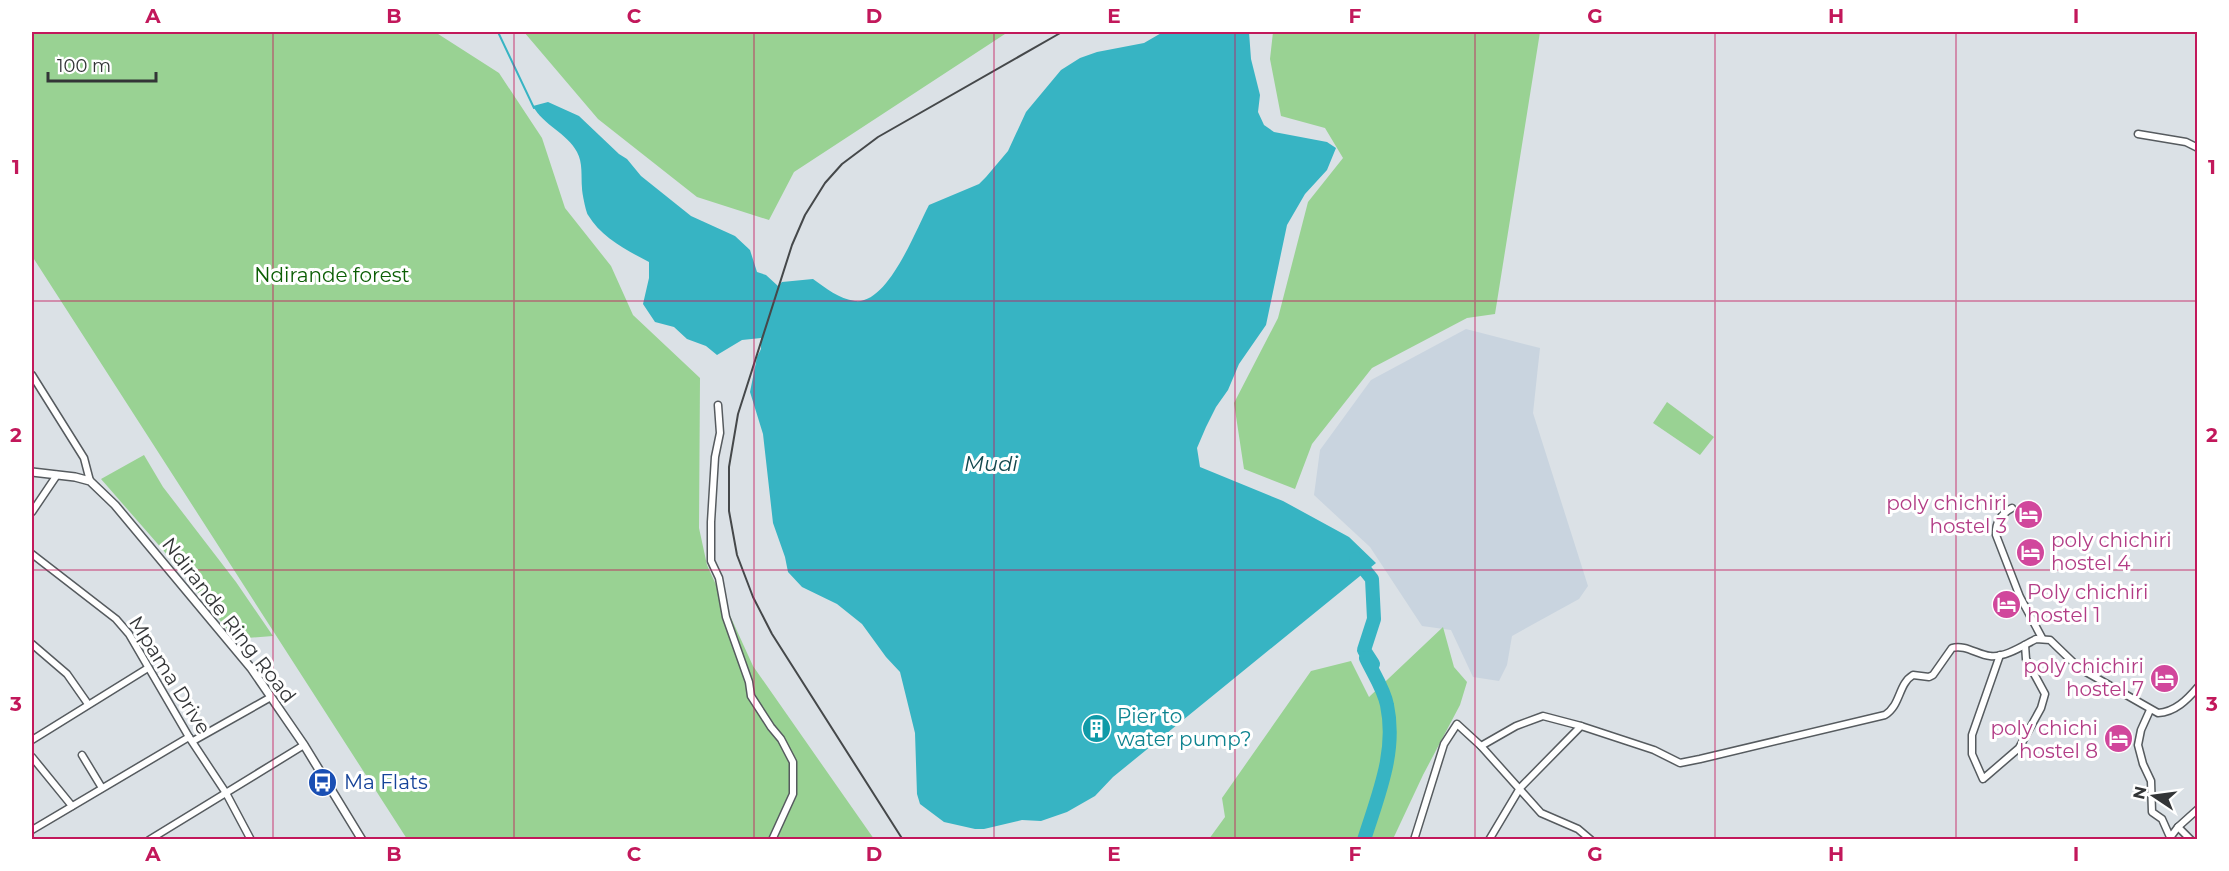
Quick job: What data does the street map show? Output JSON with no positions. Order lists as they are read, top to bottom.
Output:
{
  "streets": {
    "street": ["Ndirande Ring Road", "Mpama Drive"]
  },
  "water": ["Mudi"],
  "parks": ["Ndirande forest"],
  "places": {
    "hotel": [
      "poly chichiri hostel 3",
      "poly chichiri hostel 4",
      "Poly chichiri hostel 1",
      "poly chichiri hostel 7",
      "poly chichi hostel 8"
    ],
    "building": ["Pier to water pump?"],
    "bus stop": ["Ma Flats"]
  },
  "scale_bar": "100 m",
  "north": "left",
  "grid": {
    "columns": [
      "A",
      "B",
      "C",
      "D",
      "E",
      "F",
      "G",
      "H",
      "I"
    ],
    "rows": ["1", "2", "3"]
  }
}
